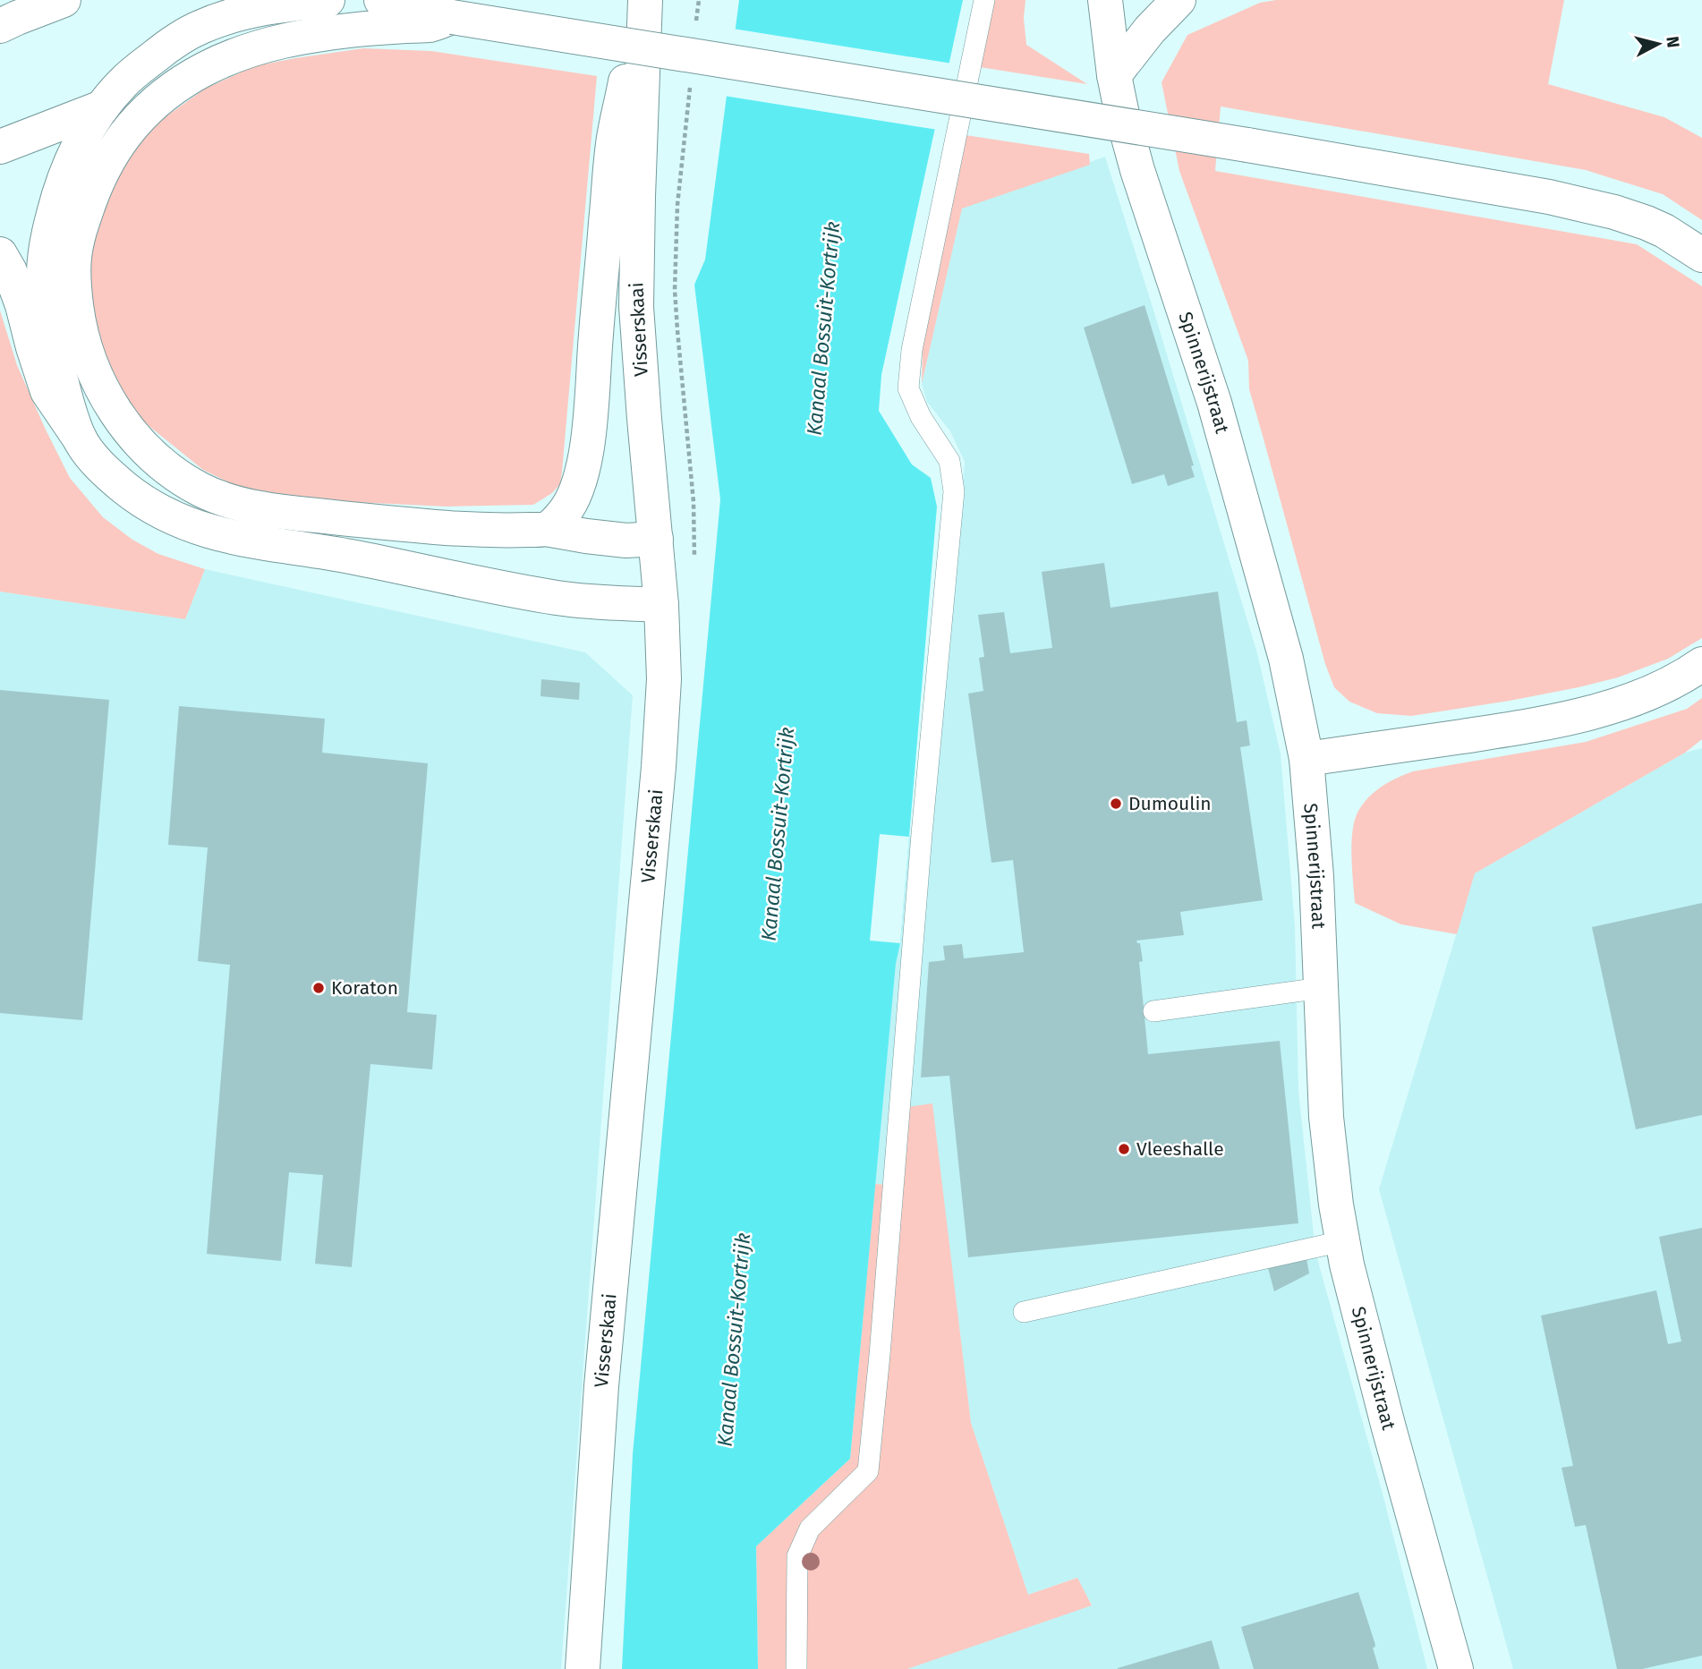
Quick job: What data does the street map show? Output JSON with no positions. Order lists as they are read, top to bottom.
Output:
{
  "streets": {
    "main road": ["Visserskaai", "Spinnerijstraat"]
  },
  "water": ["Kanaal Bossuit-Kortrijk"],
  "places": ["Dumoulin", "Koraton", "Vleeshalle"],
  "north": "right"
}
